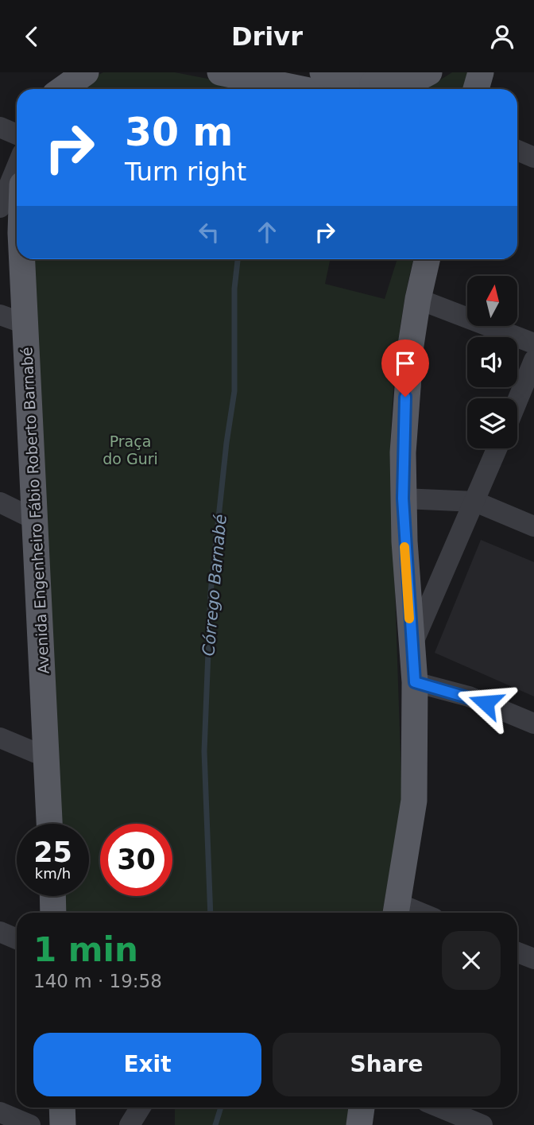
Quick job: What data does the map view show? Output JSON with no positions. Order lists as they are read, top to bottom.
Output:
{
  "streets": {
    "main road": ["Avenida Engenheiro Fábio Roberto Barnabé"]
  },
  "water": ["Córrego Barnabé"],
  "parks": ["Praça do Guri"],
  "north": "top",
  "page": {
    "header": "Drivr",
    "turn": ["30 m", "Turn right"],
    "speed": "25 km/h",
    "limit": "30",
    "heading": ["1 min", "140 m · 19:58"],
    "buttons": ["Exit", "Share"]
  }
}
